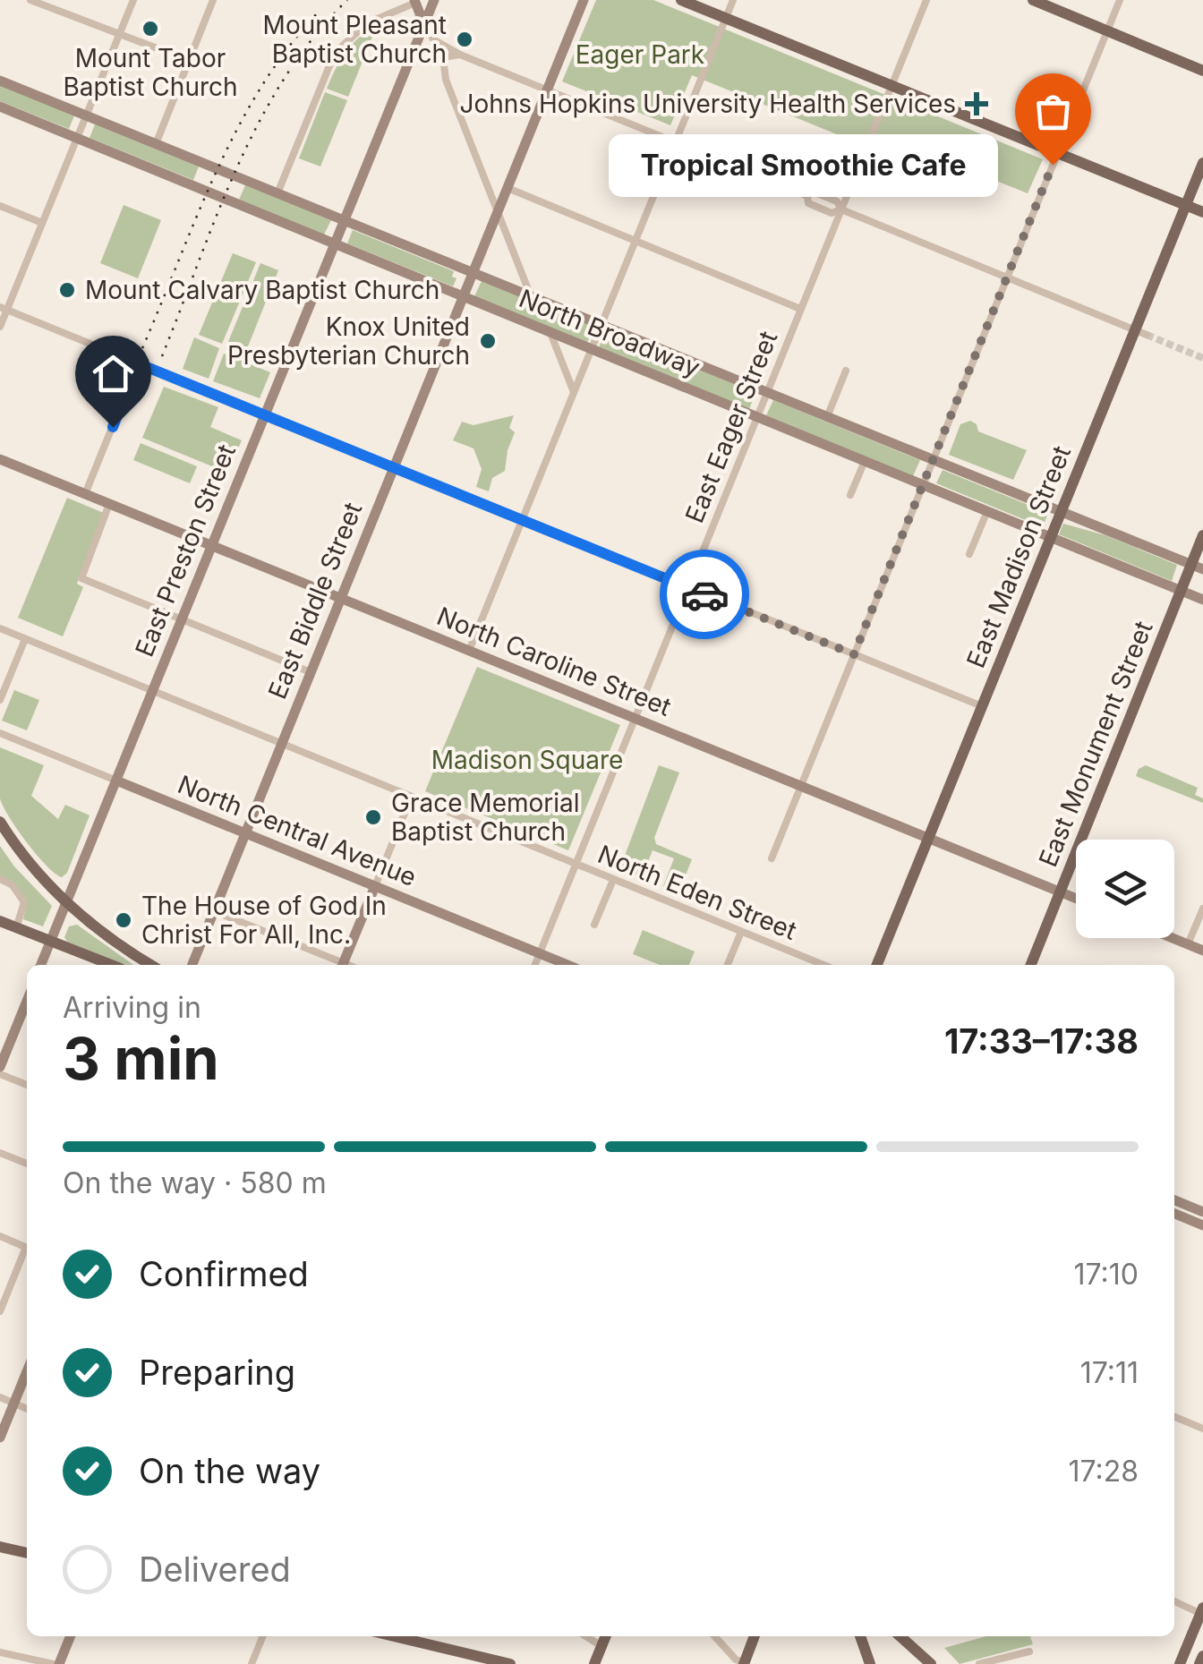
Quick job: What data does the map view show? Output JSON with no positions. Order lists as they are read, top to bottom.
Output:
{
  "streets": {
    "main road": [
      "North Broadway",
      "East Preston Street",
      "East Madison Street",
      "East Biddle Street",
      "North Caroline Street",
      "East Monument Street",
      "North Central Avenue"
    ],
    "street": ["East Eager Street", "North Eden Street"]
  },
  "crossings": [
    ["North Broadway", "East Eager Street"],
    ["North Broadway", "East Preston Street"],
    ["North Broadway", "East Madison Street"],
    ["North Broadway", "East Biddle Street"],
    ["North Broadway", "East Monument Street"],
    ["East Eager Street", "North Caroline Street"],
    ["East Eager Street", "North Central Avenue"],
    ["East Eager Street", "North Eden Street"],
    ["East Preston Street", "North Caroline Street"],
    ["East Preston Street", "North Central Avenue"],
    ["East Preston Street", "North Eden Street"],
    ["East Madison Street", "North Caroline Street"],
    ["East Biddle Street", "North Caroline Street"],
    ["East Biddle Street", "North Central Avenue"],
    ["East Biddle Street", "North Eden Street"],
    ["North Caroline Street", "East Monument Street"]
  ],
  "parks": ["Eager Park", "Madison Square"],
  "places": {
    "other": [
      "Mount Tabor Baptist Church",
      "Mount Pleasant Baptist Church",
      "Tropical Smoothie Cafe",
      "Mount Calvary Baptist Church",
      "Knox United Presbyterian Church",
      "Grace Memorial Baptist Church",
      "The House of God In Christ For All, Inc."
    ],
    "health": ["Johns Hopkins University Health Services"]
  },
  "page": {
    "bubble": "Tropical Smoothie Cafe",
    "heading": ["3 min", "Arriving in", "17:33–17:38"],
    "bar": "On the way · 580 m",
    "list": [
      ["Confirmed", "17:10"],
      ["Preparing", "17:11"],
      ["On the way", "17:28"],
      "Delivered"
    ]
  }
}
